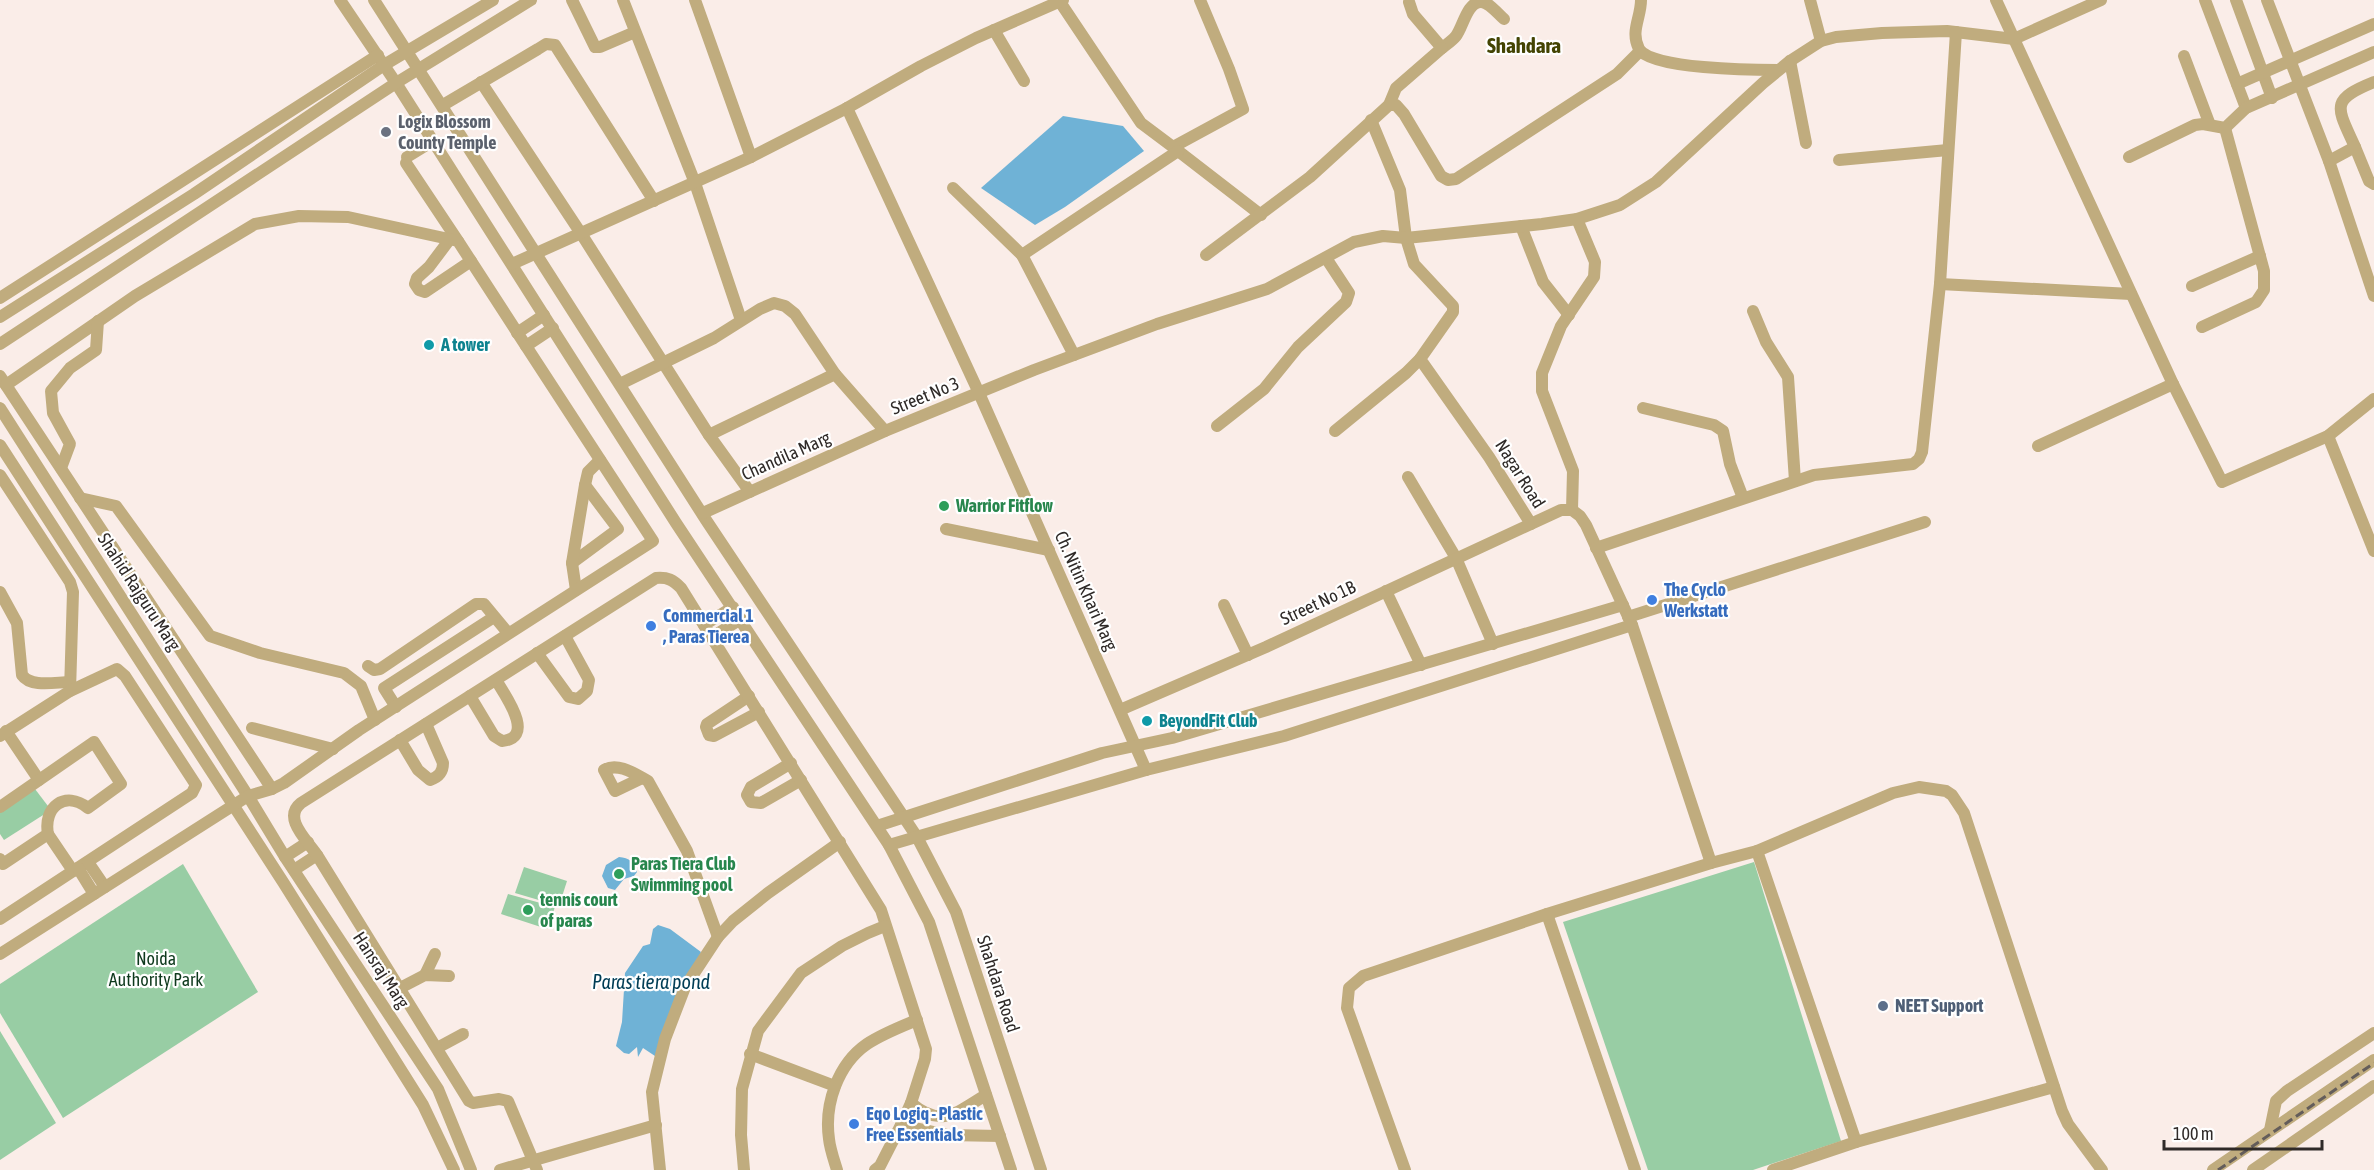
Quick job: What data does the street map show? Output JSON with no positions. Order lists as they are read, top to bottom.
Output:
{
  "streets": {
    "street": [
      "Street No 3",
      "Chandila Marg",
      "Nagar Road",
      "Ch. Nitin Khari Marg",
      "Shahid Rajguru Marg",
      "Street No 1B",
      "Hansraj Marg",
      "Shahdara Road"
    ]
  },
  "crossings": [
    ["Street No 3", "Chandila Marg"],
    ["Street No 3", "Nagar Road"],
    ["Street No 3", "Ch. Nitin Khari Marg"],
    ["Chandila Marg", "Shahdara Road"],
    ["Nagar Road", "Street No 1B"],
    ["Ch. Nitin Khari Marg", "Street No 1B"],
    ["Shahid Rajguru Marg", "Hansraj Marg"]
  ],
  "districts": ["Shahdara"],
  "water": ["Paras tiera pond"],
  "parks": ["Noida Authority Park"],
  "places": [
    "Logix Blossom County Temple",
    "A tower",
    "Warrior Fitflow",
    "The Cyclo Werkstatt",
    "Commercial 1 , Paras Tierea",
    "BeyondFit Club",
    "Paras Tiera Club Swimming pool",
    "tennis court of paras",
    "NEET Support",
    "Eqo Logiq - Plastic Free Essentials"
  ],
  "scale_bar": "100 m"
}
